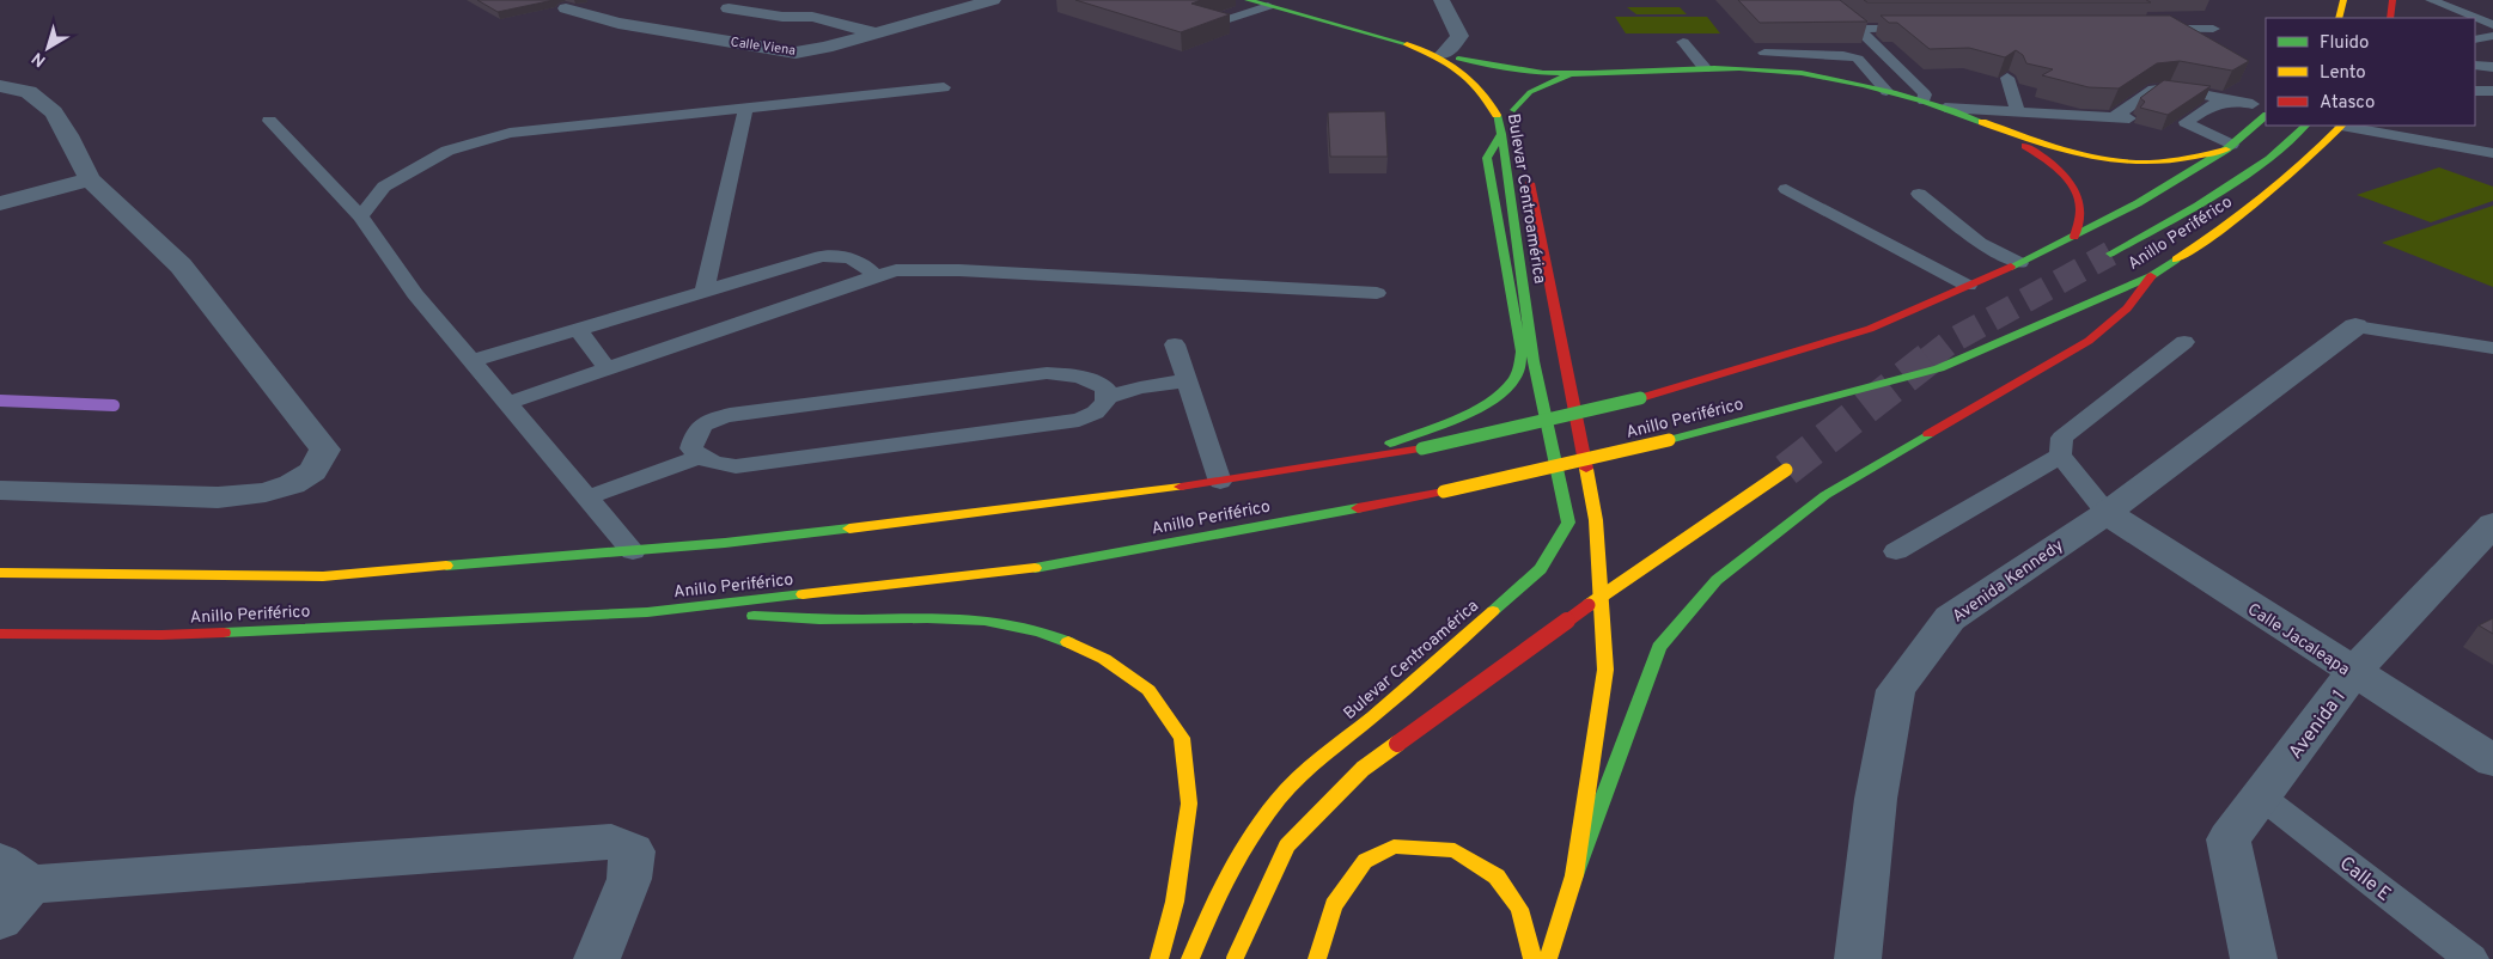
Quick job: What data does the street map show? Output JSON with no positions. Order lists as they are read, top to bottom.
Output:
{
  "streets": {
    "main road": ["Bulevar Centroamérica", "Anillo Periférico"],
    "street": [
      "Calle Viena",
      "Avenida Kennedy",
      "Calle Jacaleapa",
      "Avenida 1"
    ],
    "lane": ["Calle E"]
  },
  "crossings": [
    ["Avenida Kennedy", "Calle Jacaleapa"],
    ["Calle Jacaleapa", "Avenida 1"],
    ["Avenida 1", "Calle E"]
  ],
  "legend": ["Fluido", "Lento", "Atasco"],
  "north": "bottom left"
}
